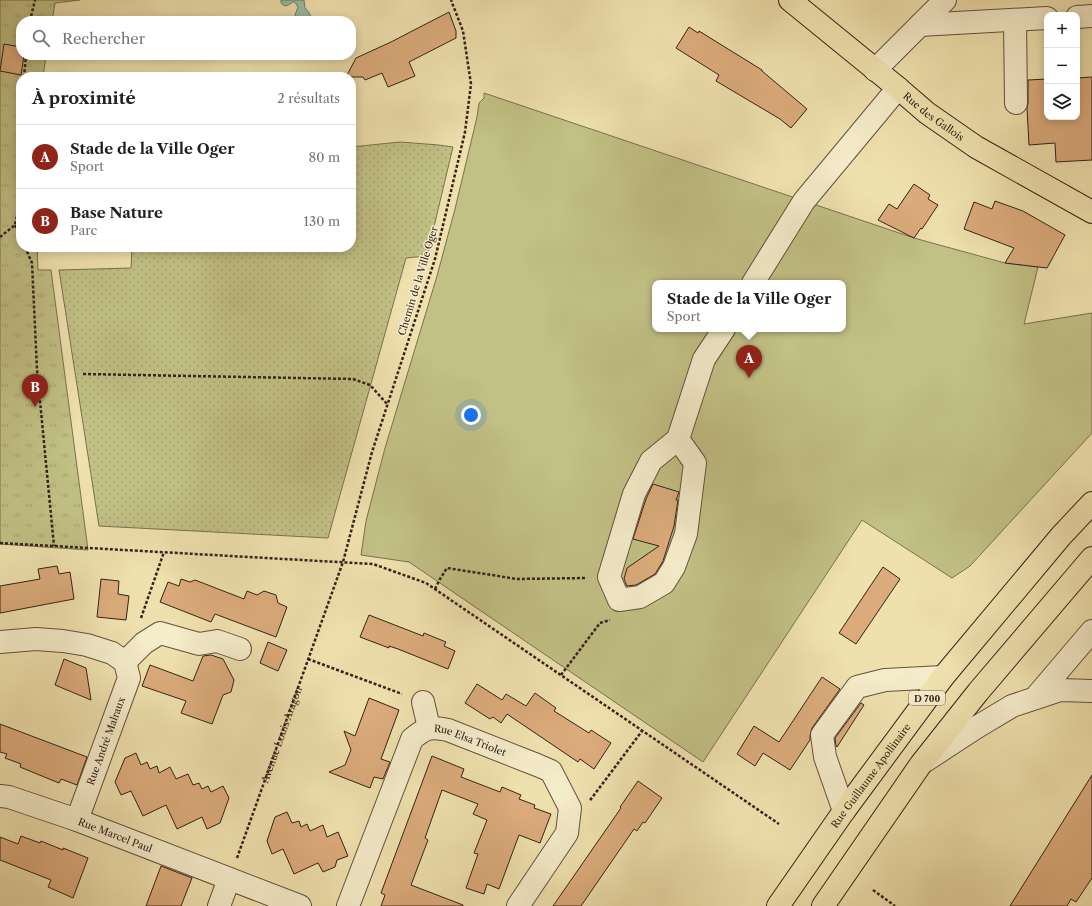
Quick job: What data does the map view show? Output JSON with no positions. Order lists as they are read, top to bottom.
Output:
{
  "streets": {
    "main road": ["Rue des Gallois", "D 700", "Rue Guillaume Apollinaire"],
    "street": ["Rue André Malraux", "Rue Elsa Triolet", "Rue Marcel Paul"],
    "path": ["Chemin de la Ville Oger", "Avenue Louis Aragon"]
  },
  "crossings": [
    ["Chemin de la Ville Oger", "Avenue Louis Aragon"],
    ["Avenue Louis Aragon", "Rue Marcel Paul"],
    ["Rue André Malraux", "Rue Marcel Paul"]
  ],
  "page": {
    "map_buttons": ["+", "−"],
    "search": "Rechercher",
    "heading": ["À proximité", "2 résultats"],
    "list": [
      {
        "mark": "A",
        "name": "Stade de la Ville Oger",
        "note": "Sport",
        "value": "80 m"
      },
      {
        "mark": "B",
        "name": "Base Nature",
        "note": "Parc",
        "value": "130 m"
      }
    ],
    "popup": ["Stade de la Ville Oger", "Sport"],
    "pins": ["A", "B"]
  }
}
